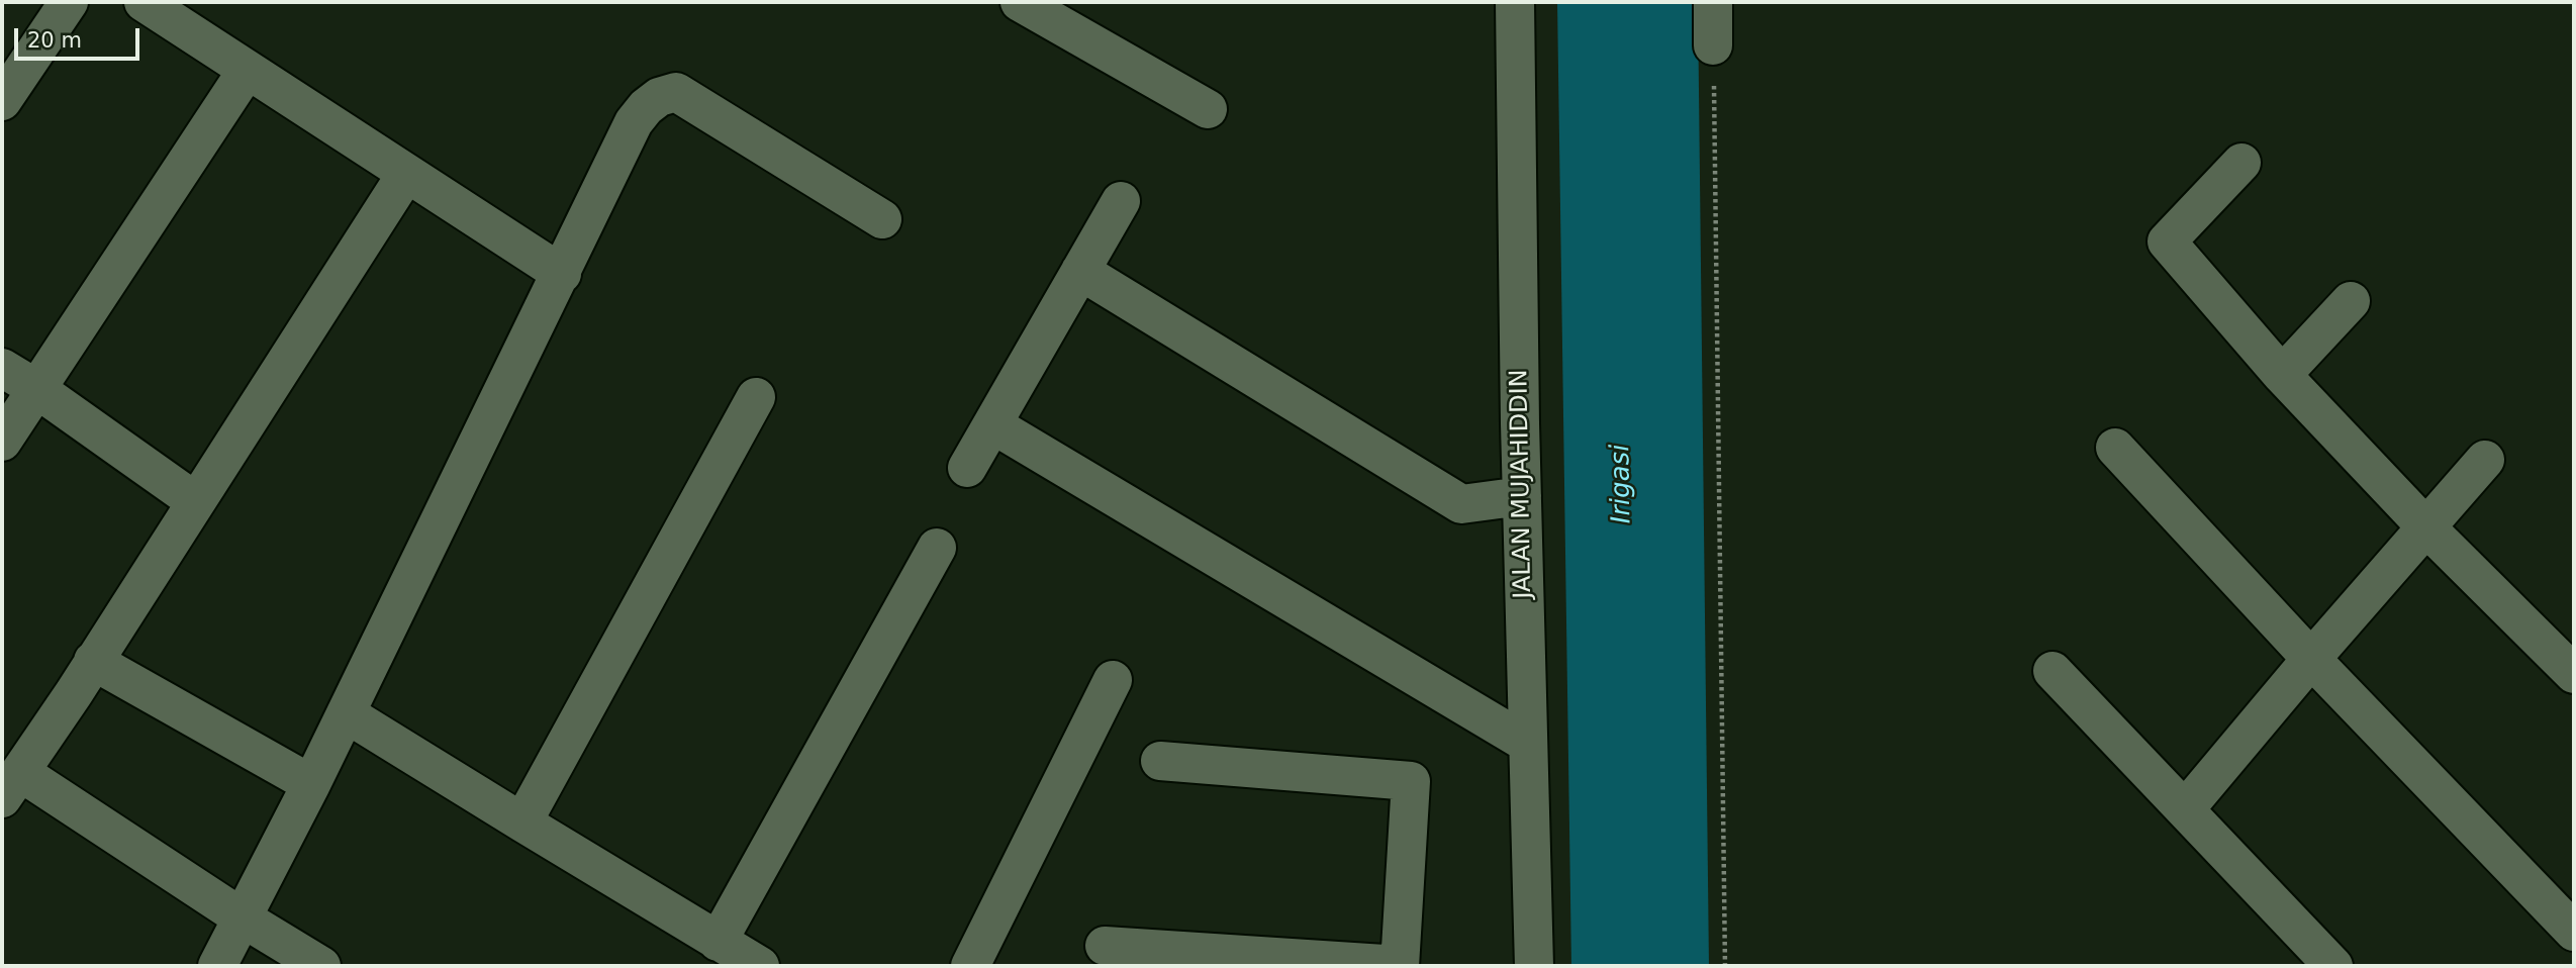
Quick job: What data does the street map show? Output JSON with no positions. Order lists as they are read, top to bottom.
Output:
{
  "streets": {
    "street": ["JALAN MUJAHIDDIN"]
  },
  "water": ["Irigasi"],
  "scale_bar": "20 m"
}
